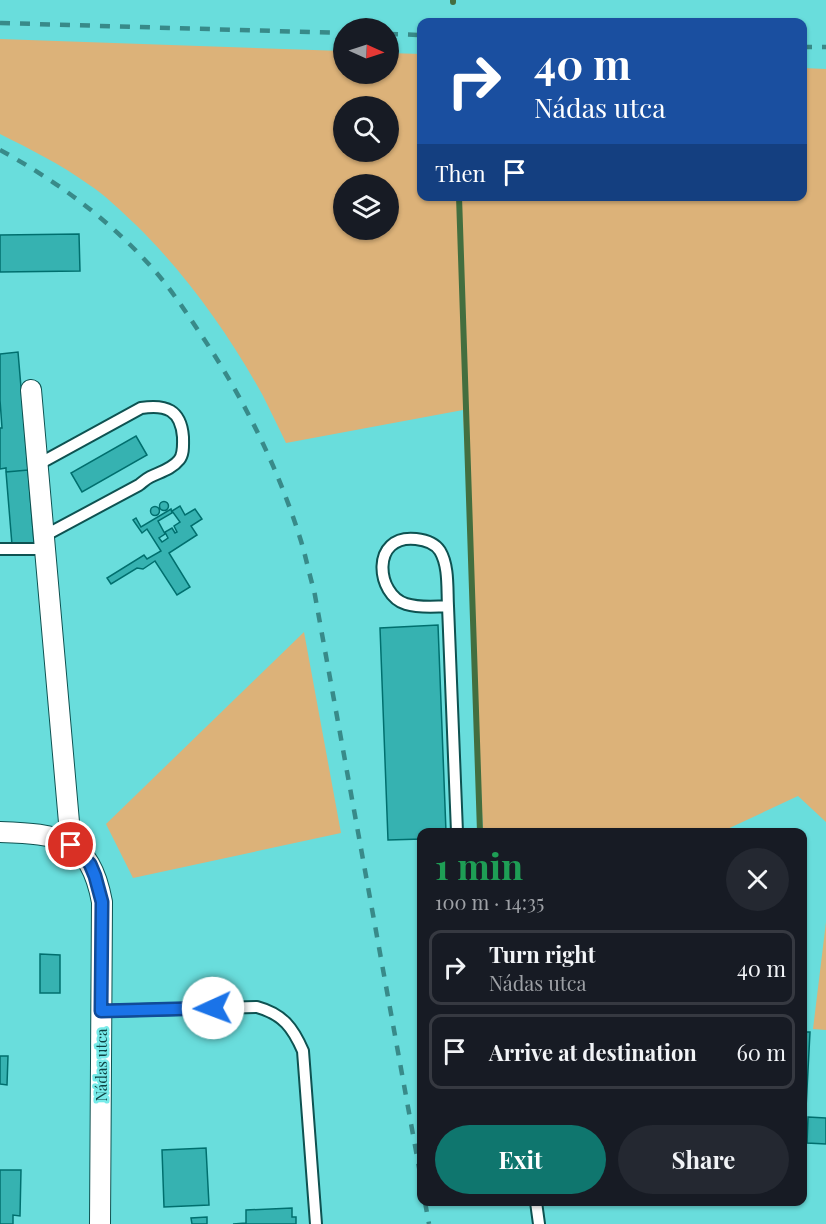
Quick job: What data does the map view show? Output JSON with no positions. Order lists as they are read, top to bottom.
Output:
{
  "streets": {
    "street": ["Nádas utca"]
  },
  "north": "right",
  "page": {
    "turn": ["40 m", "Nádas utca"],
    "then": "Then",
    "heading": ["1 min", "100 m · 14:35"],
    "list": [
      {
        "name": "Turn right",
        "note": "Nádas utca",
        "value": "40 m"
      },
      {
        "name": "Arrive at destination",
        "value": "60 m"
      }
    ],
    "buttons": ["Exit", "Share"]
  }
}
